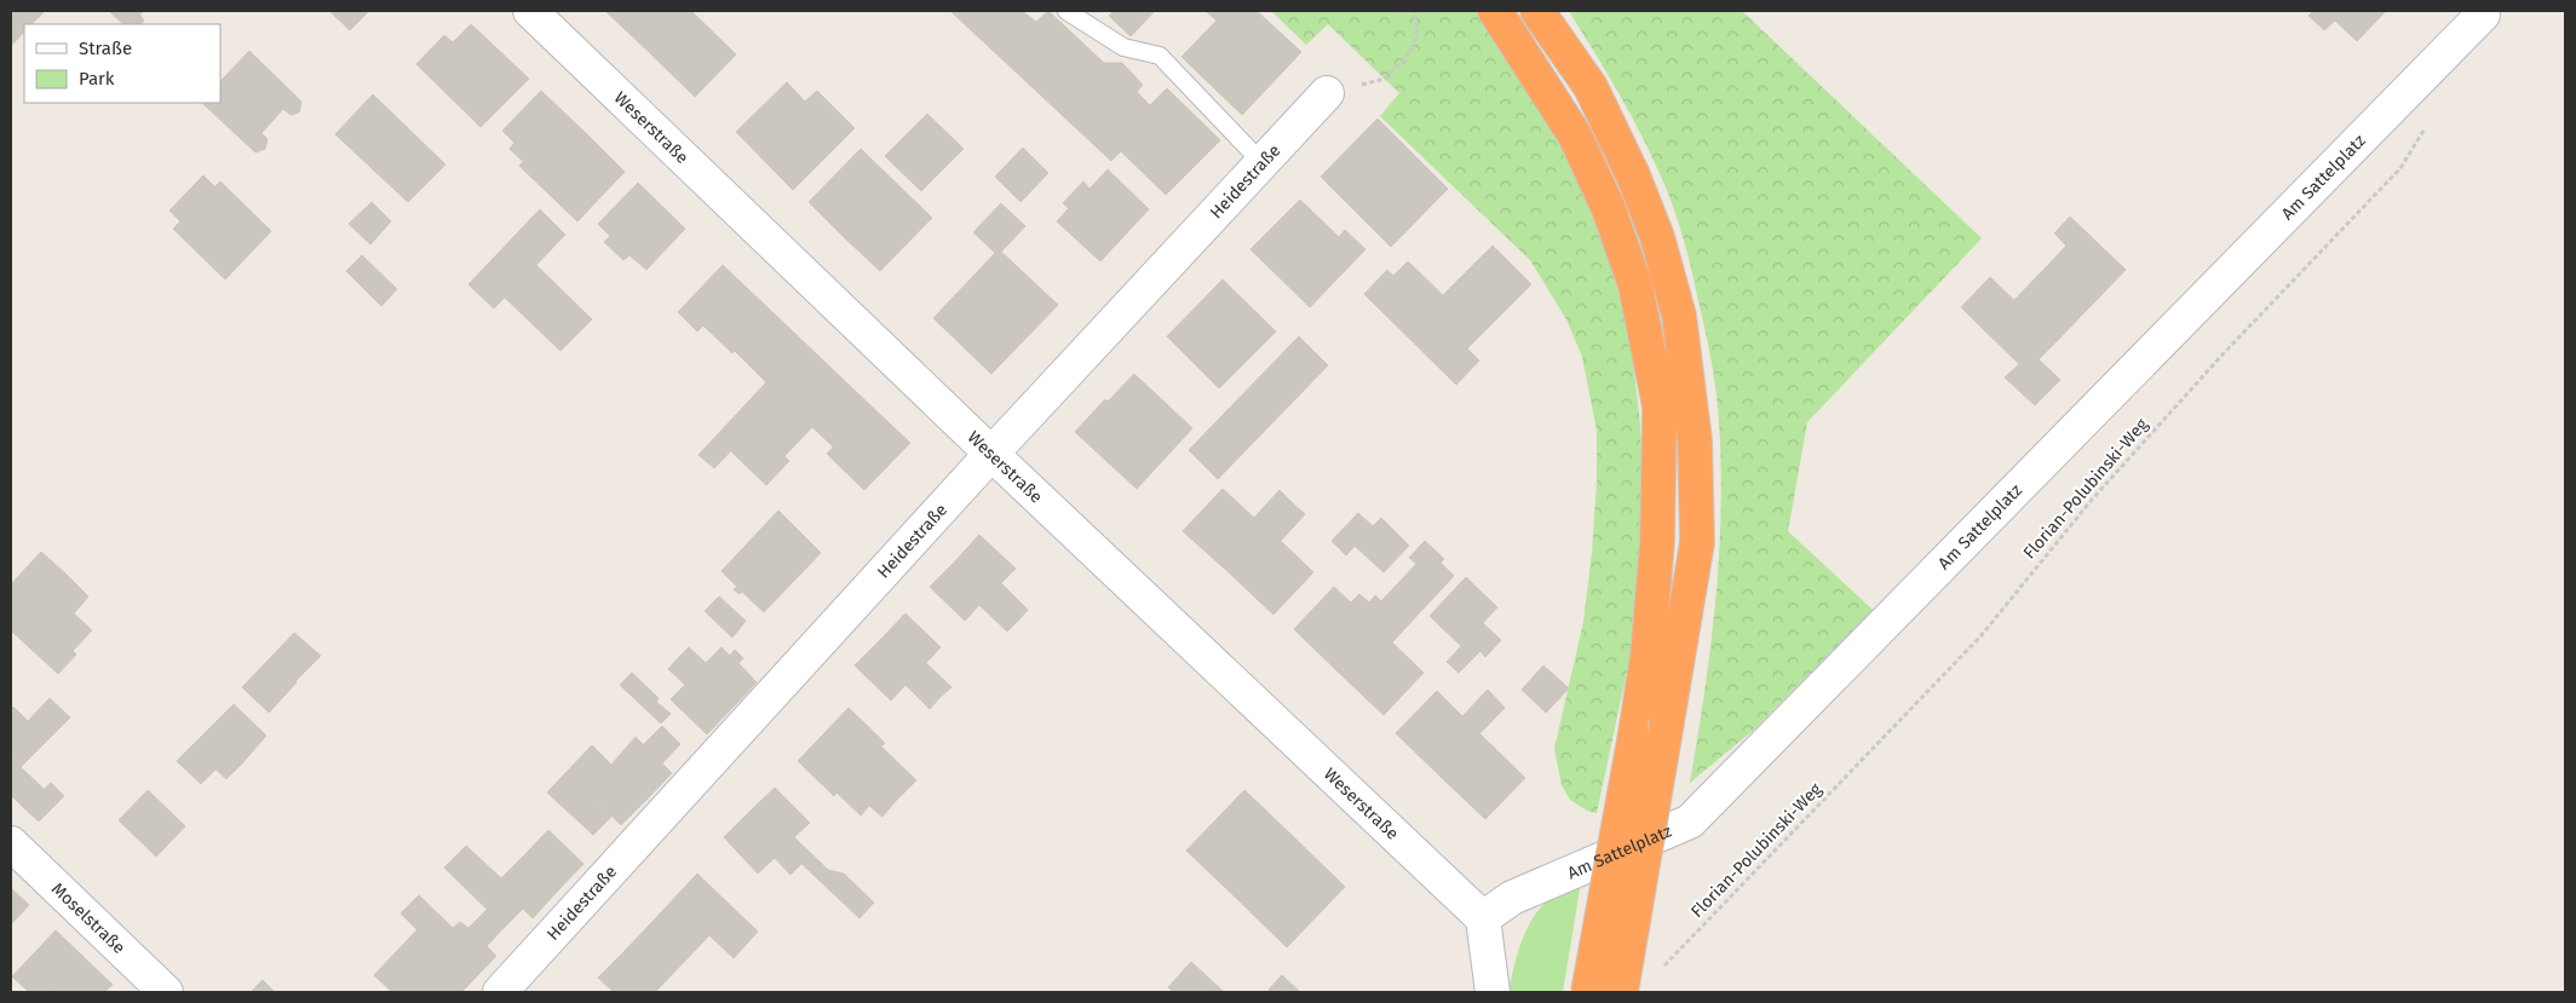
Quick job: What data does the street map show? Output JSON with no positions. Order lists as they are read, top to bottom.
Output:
{
  "streets": {
    "street": [
      "Weserstraße",
      "Am Sattelplatz",
      "Heidestraße",
      "Moselstraße"
    ],
    "path": ["Florian-Polubinski-Weg"]
  },
  "crossings": [
    ["Weserstraße", "Am Sattelplatz"],
    ["Weserstraße", "Heidestraße"]
  ],
  "legend": ["Straße", "Park"]
}
